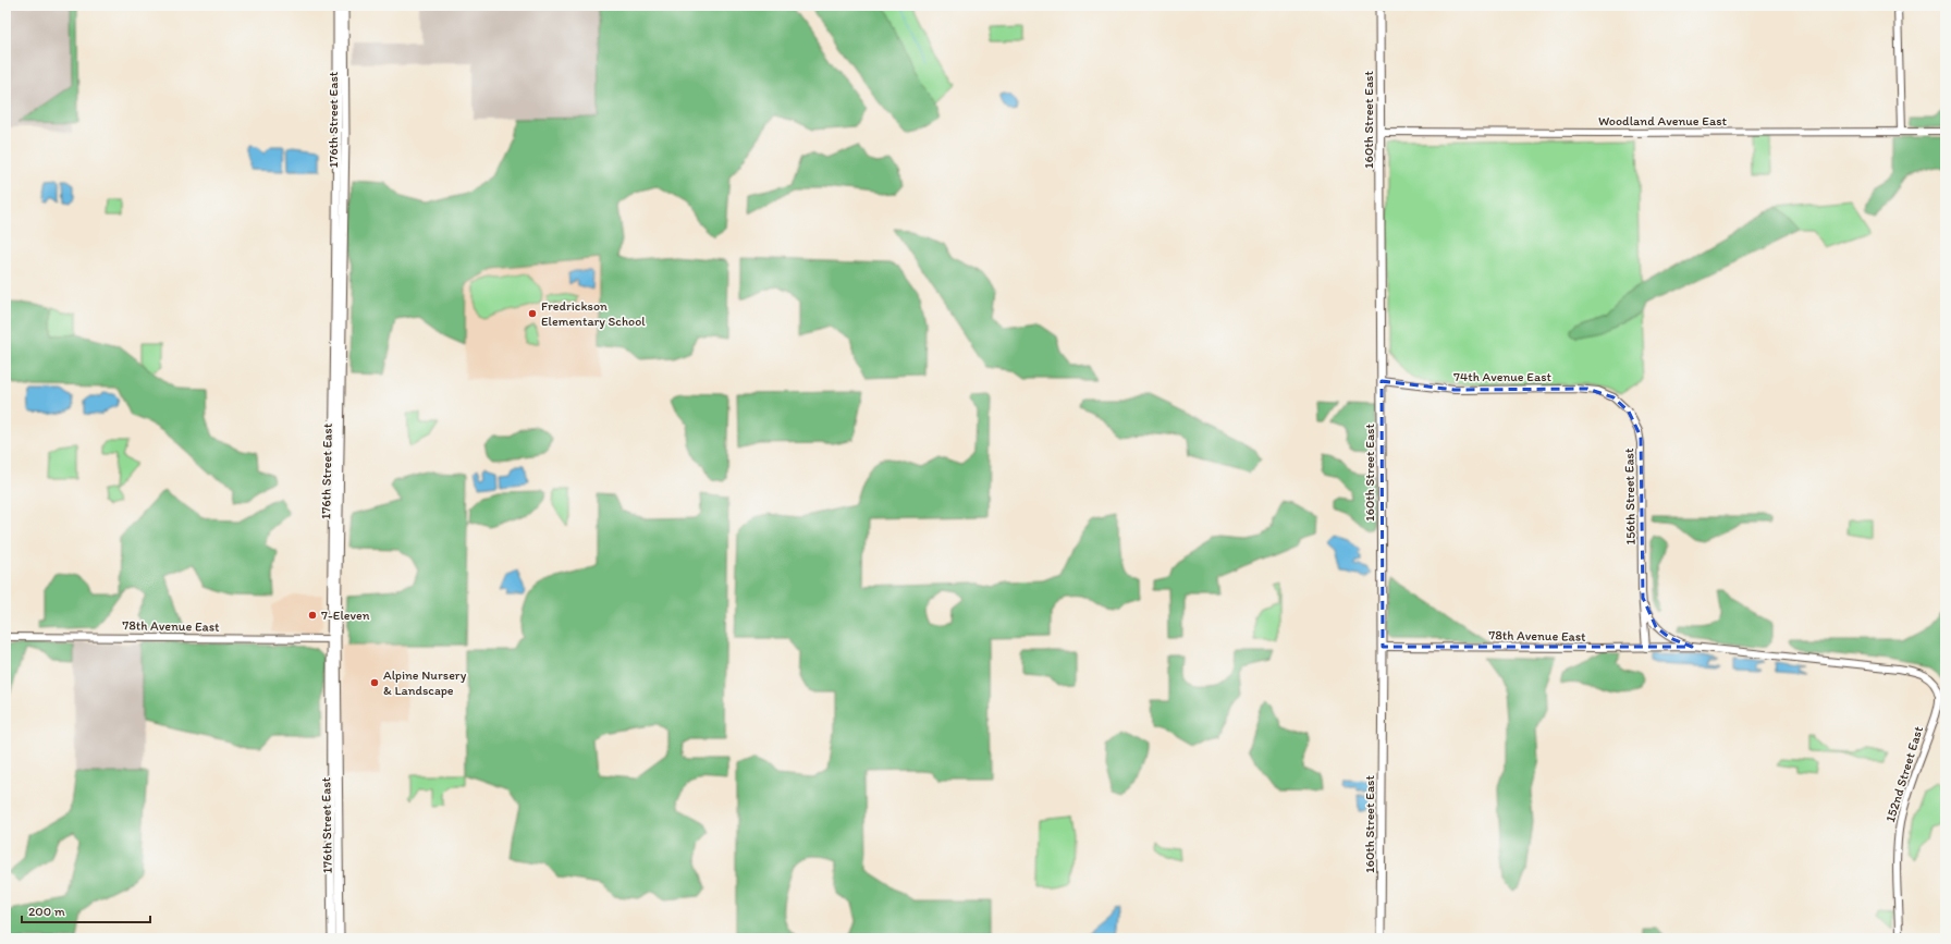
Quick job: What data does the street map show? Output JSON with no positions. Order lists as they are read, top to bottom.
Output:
{
  "streets": {
    "main road": ["176th Street East", "160th Street East"],
    "street": [
      "Woodland Avenue East",
      "74th Avenue East",
      "156th Street East",
      "78th Avenue East",
      "152nd Street East"
    ]
  },
  "crossings": [
    ["176th Street East", "78th Avenue East"],
    ["160th Street East", "Woodland Avenue East"],
    ["160th Street East", "74th Avenue East"],
    ["160th Street East", "78th Avenue East"],
    ["74th Avenue East", "156th Street East"],
    ["156th Street East", "78th Avenue East"],
    ["78th Avenue East", "152nd Street East"]
  ],
  "places": ["Fredrickson Elementary School", "7-Eleven", "Alpine Nursery & Landscape"],
  "scale_bar": "200 m"
}
